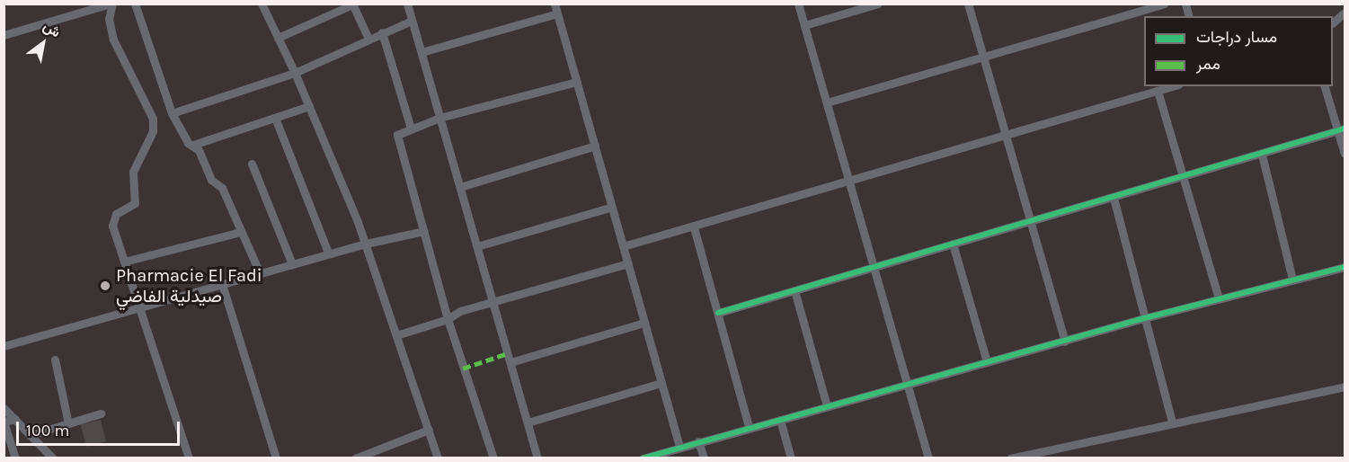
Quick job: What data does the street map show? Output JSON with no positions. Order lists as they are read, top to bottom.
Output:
{
  "places": ["Pharmacie El Fadi صيدلية الفاضي"],
  "legend": ["مسار دراجات", "ممر"],
  "scale_bar": "100 m",
  "north": "top right"
}
